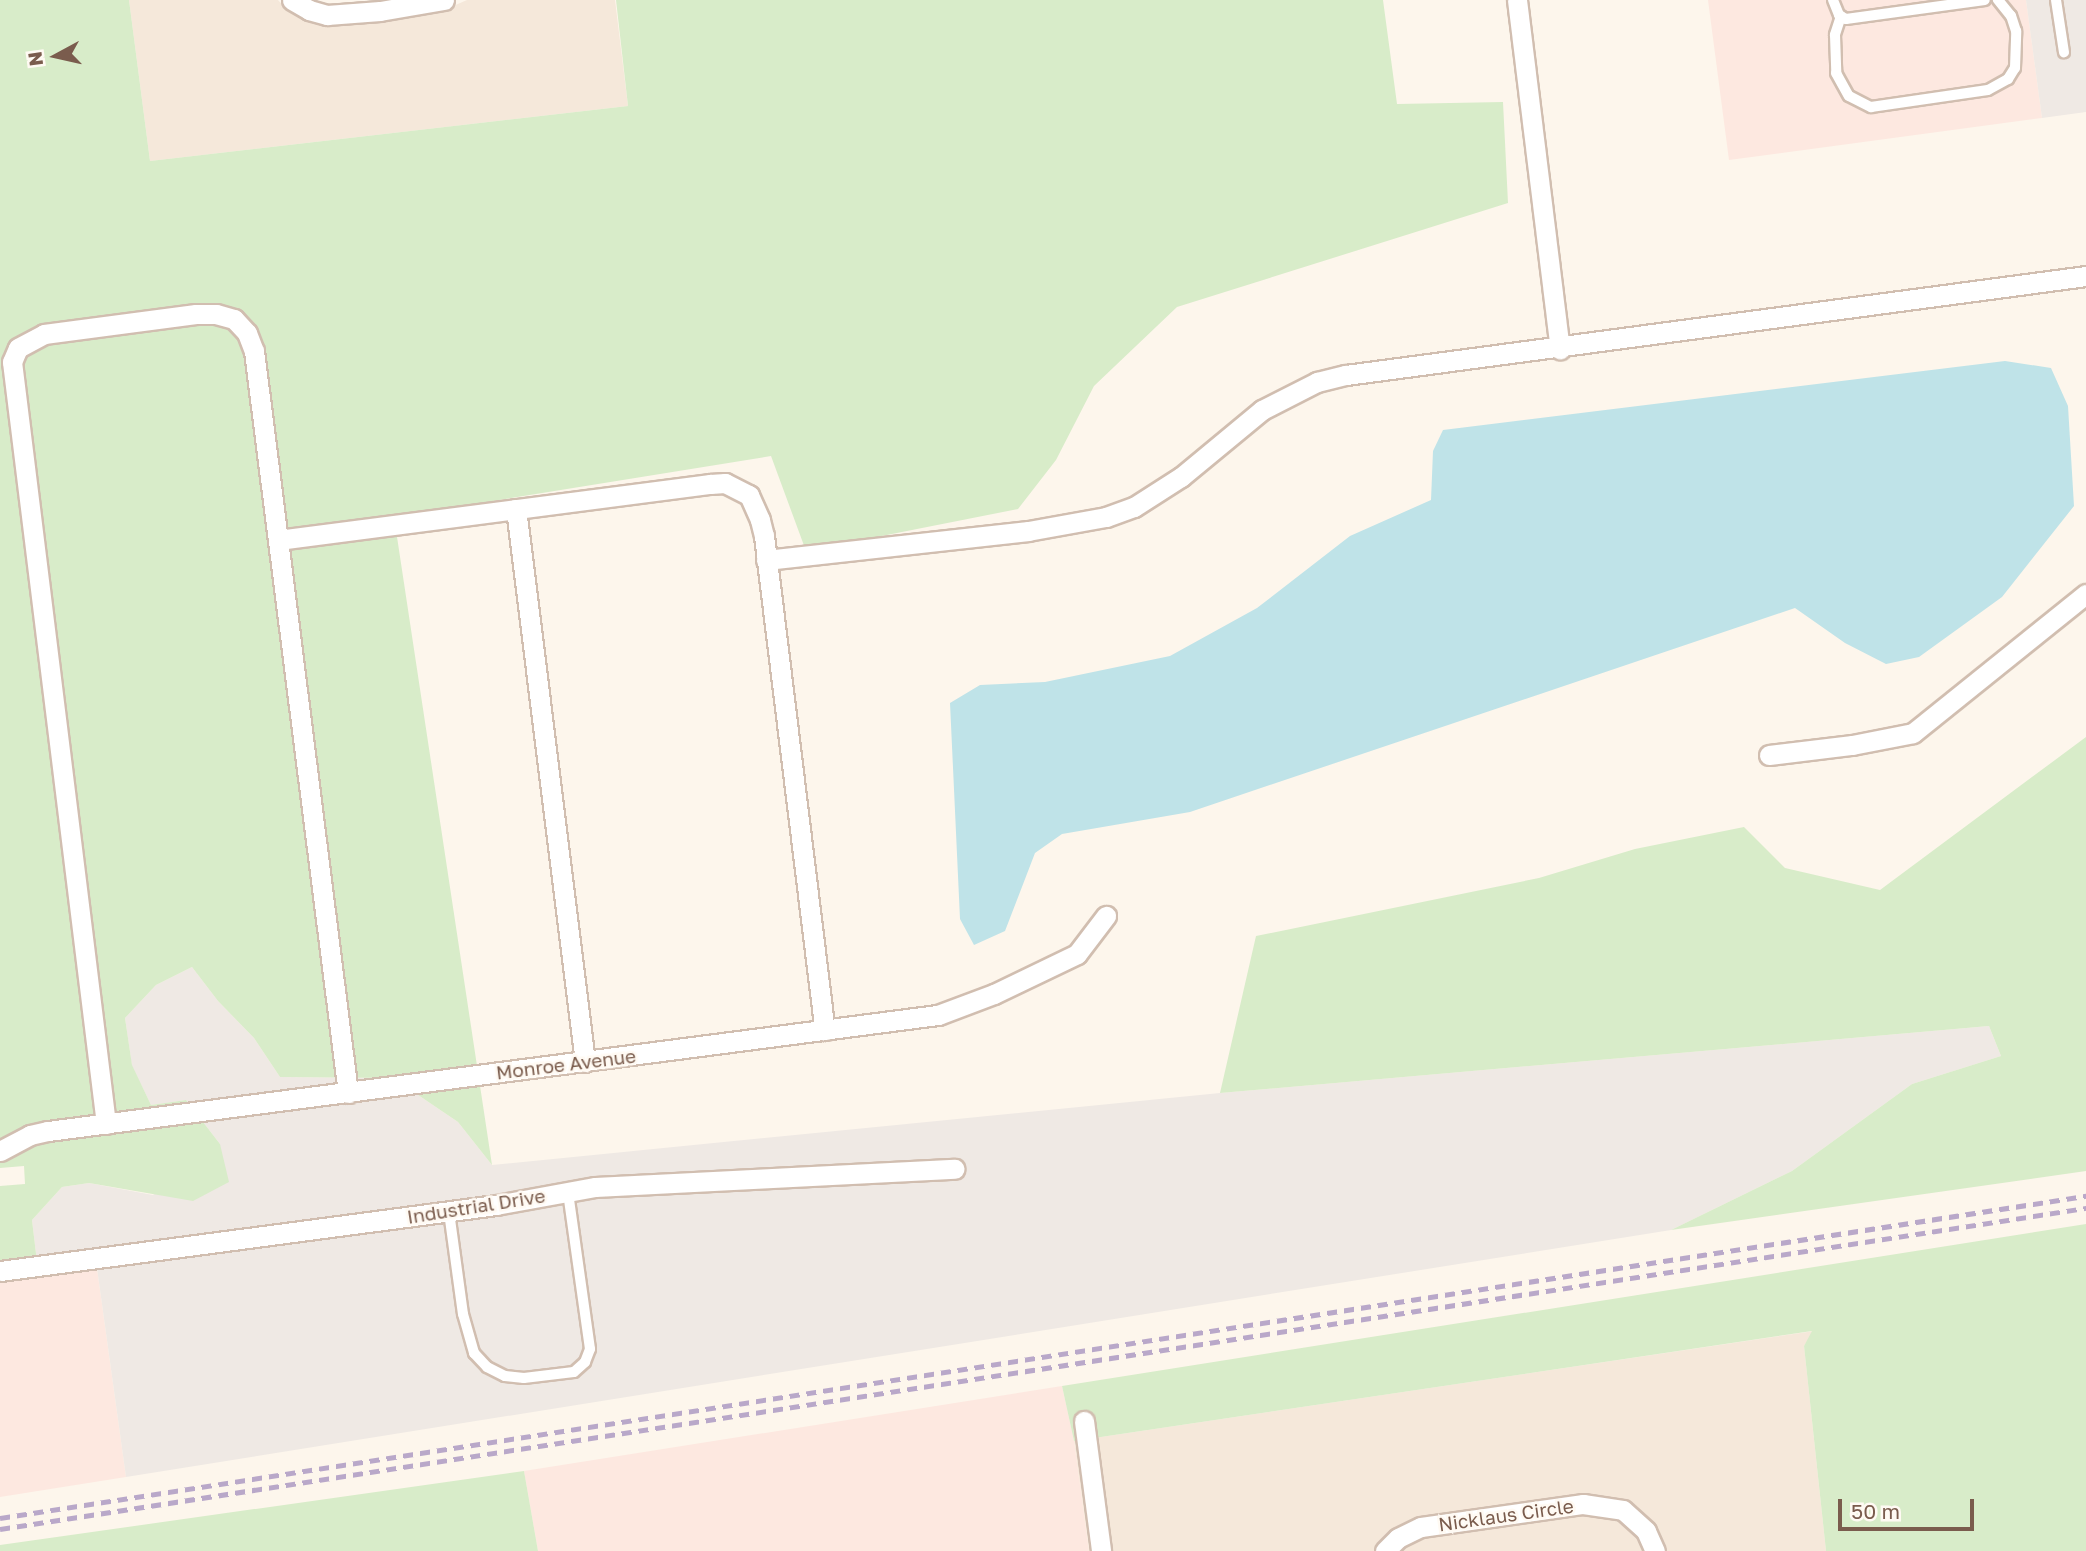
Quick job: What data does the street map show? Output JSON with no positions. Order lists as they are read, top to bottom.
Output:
{
  "streets": {
    "street": ["Monroe Avenue", "Industrial Drive", "Nicklaus Circle"]
  },
  "scale_bar": "50 m",
  "north": "left"
}
